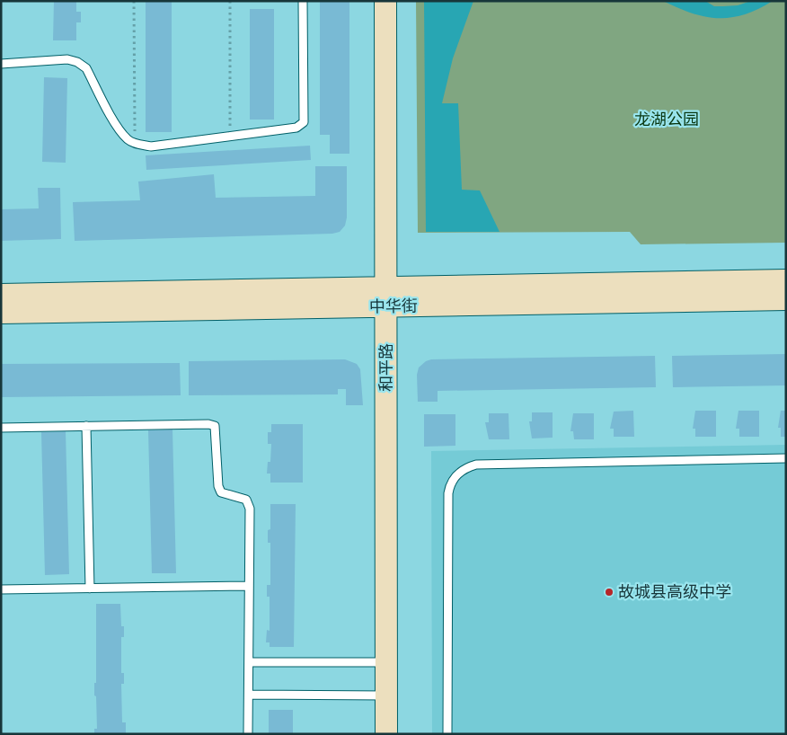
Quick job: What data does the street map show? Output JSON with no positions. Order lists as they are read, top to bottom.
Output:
{
  "streets": {
    "main road": ["中华街", "和平路"]
  },
  "crossings": [
    ["中华街", "和平路"]
  ],
  "parks": ["龙湖公园"],
  "places": ["故城县高级中学"]
}
